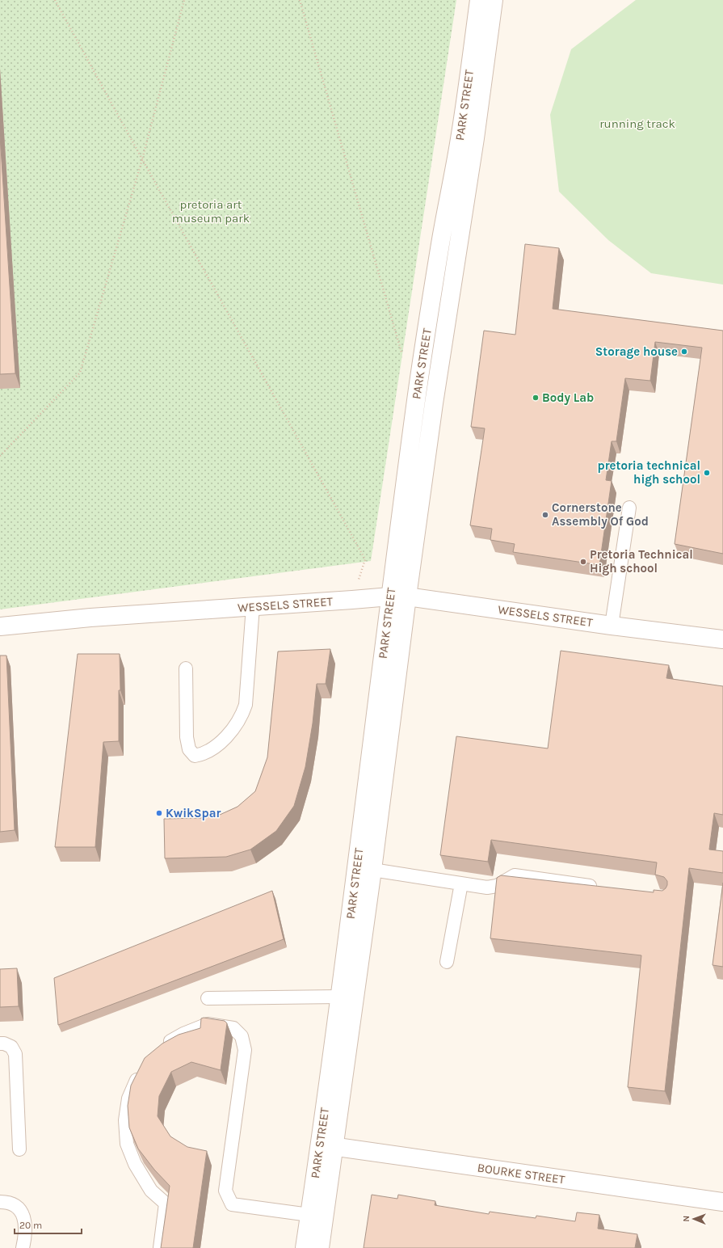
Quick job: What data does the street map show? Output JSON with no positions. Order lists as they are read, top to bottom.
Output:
{
  "streets": {
    "street": ["PARK STREET", "WESSELS STREET", "BOURKE STREET"]
  },
  "crossings": [
    ["PARK STREET", "WESSELS STREET"],
    ["PARK STREET", "BOURKE STREET"]
  ],
  "parks": ["running track", "pretoria art museum park"],
  "places": [
    "Storage house",
    "Body Lab",
    "pretoria technical high school",
    "Cornerstone Assembly Of God",
    "Pretoria Technical High school",
    "KwikSpar"
  ],
  "scale_bar": "20 m",
  "north": "left"
}
